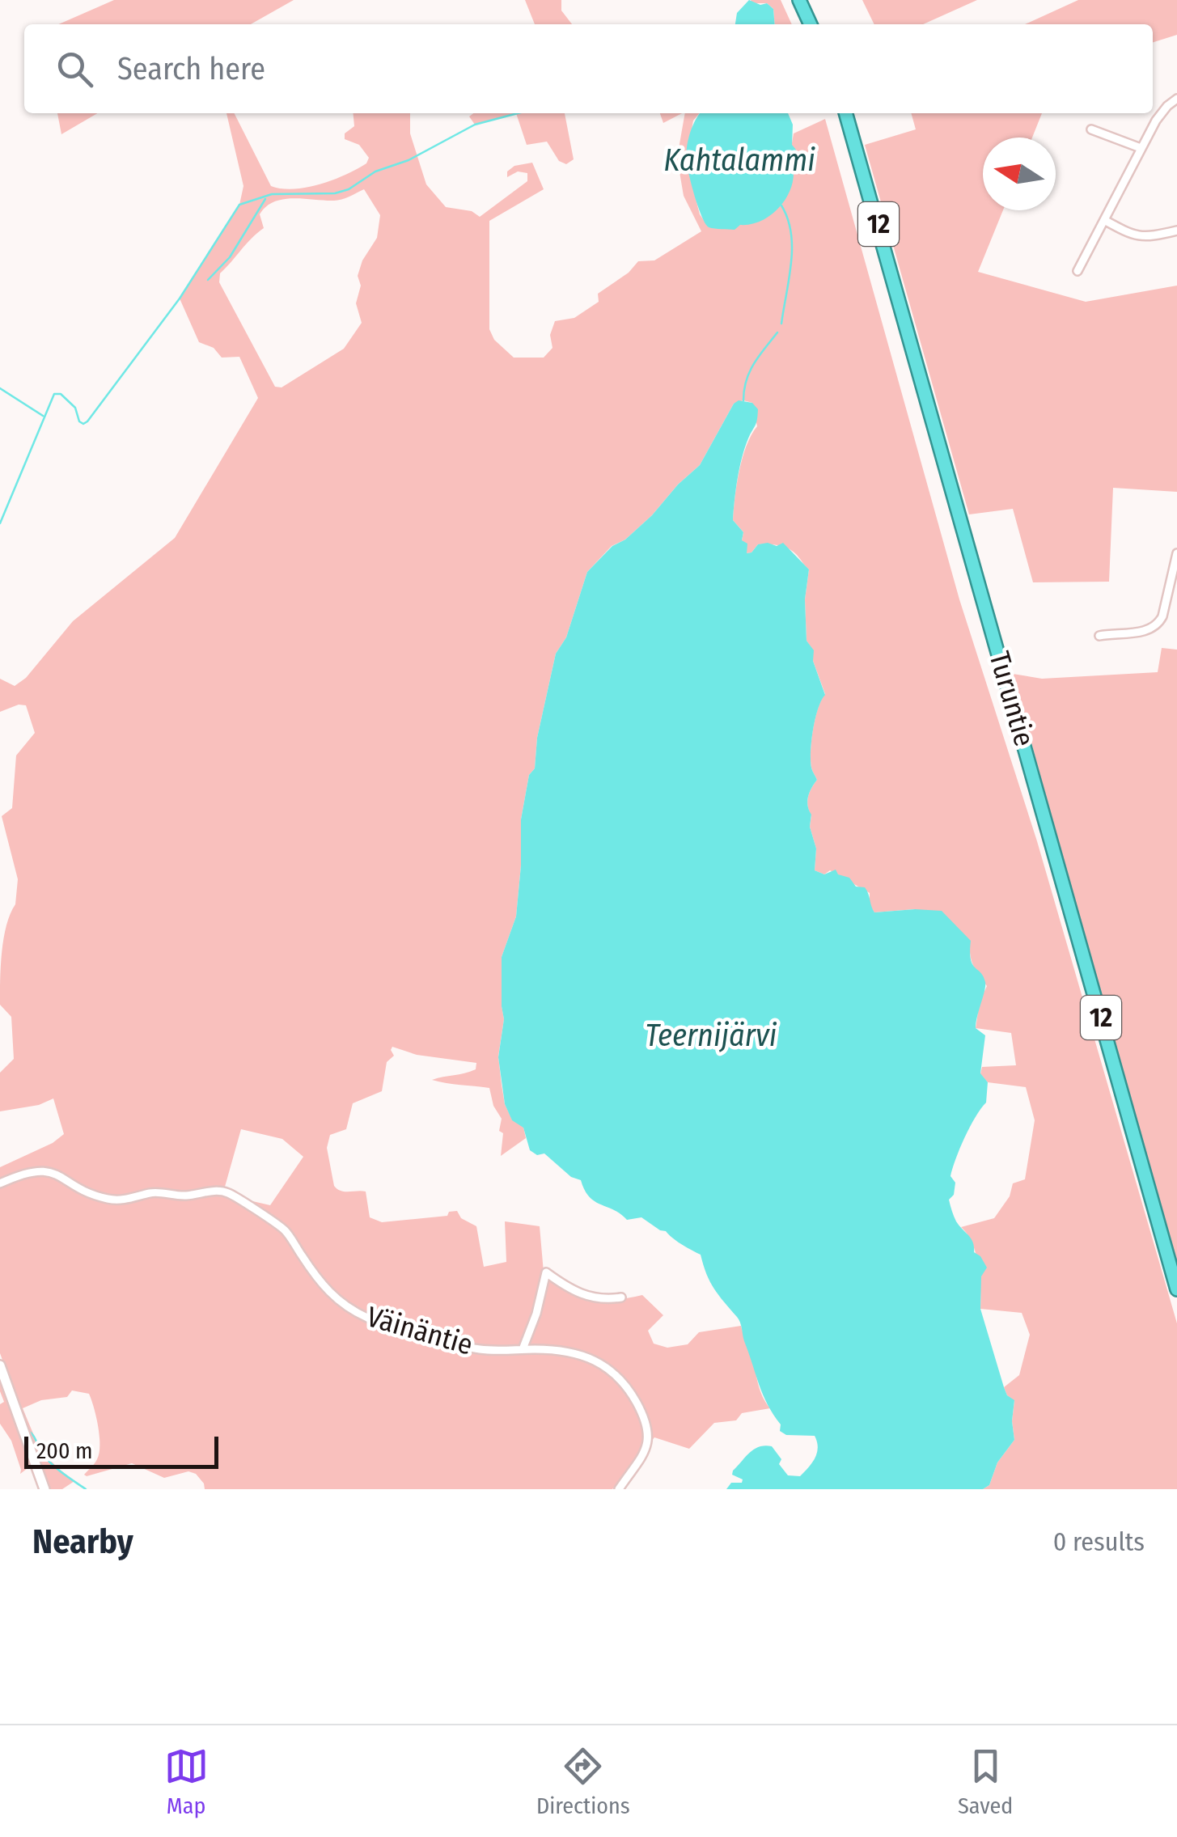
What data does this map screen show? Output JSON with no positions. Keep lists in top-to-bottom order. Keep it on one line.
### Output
{"streets":{"highway":["12","Turuntie"],"street":["Väinäntie"]},"water":["Kahtalammi","Teernijärvi"],"scale_bar":"200 m","north":"left","page":{"search":"Search here","scale":"200 m","heading":["Nearby","0 results"],"nav":["Map","Directions","Saved"]}}
